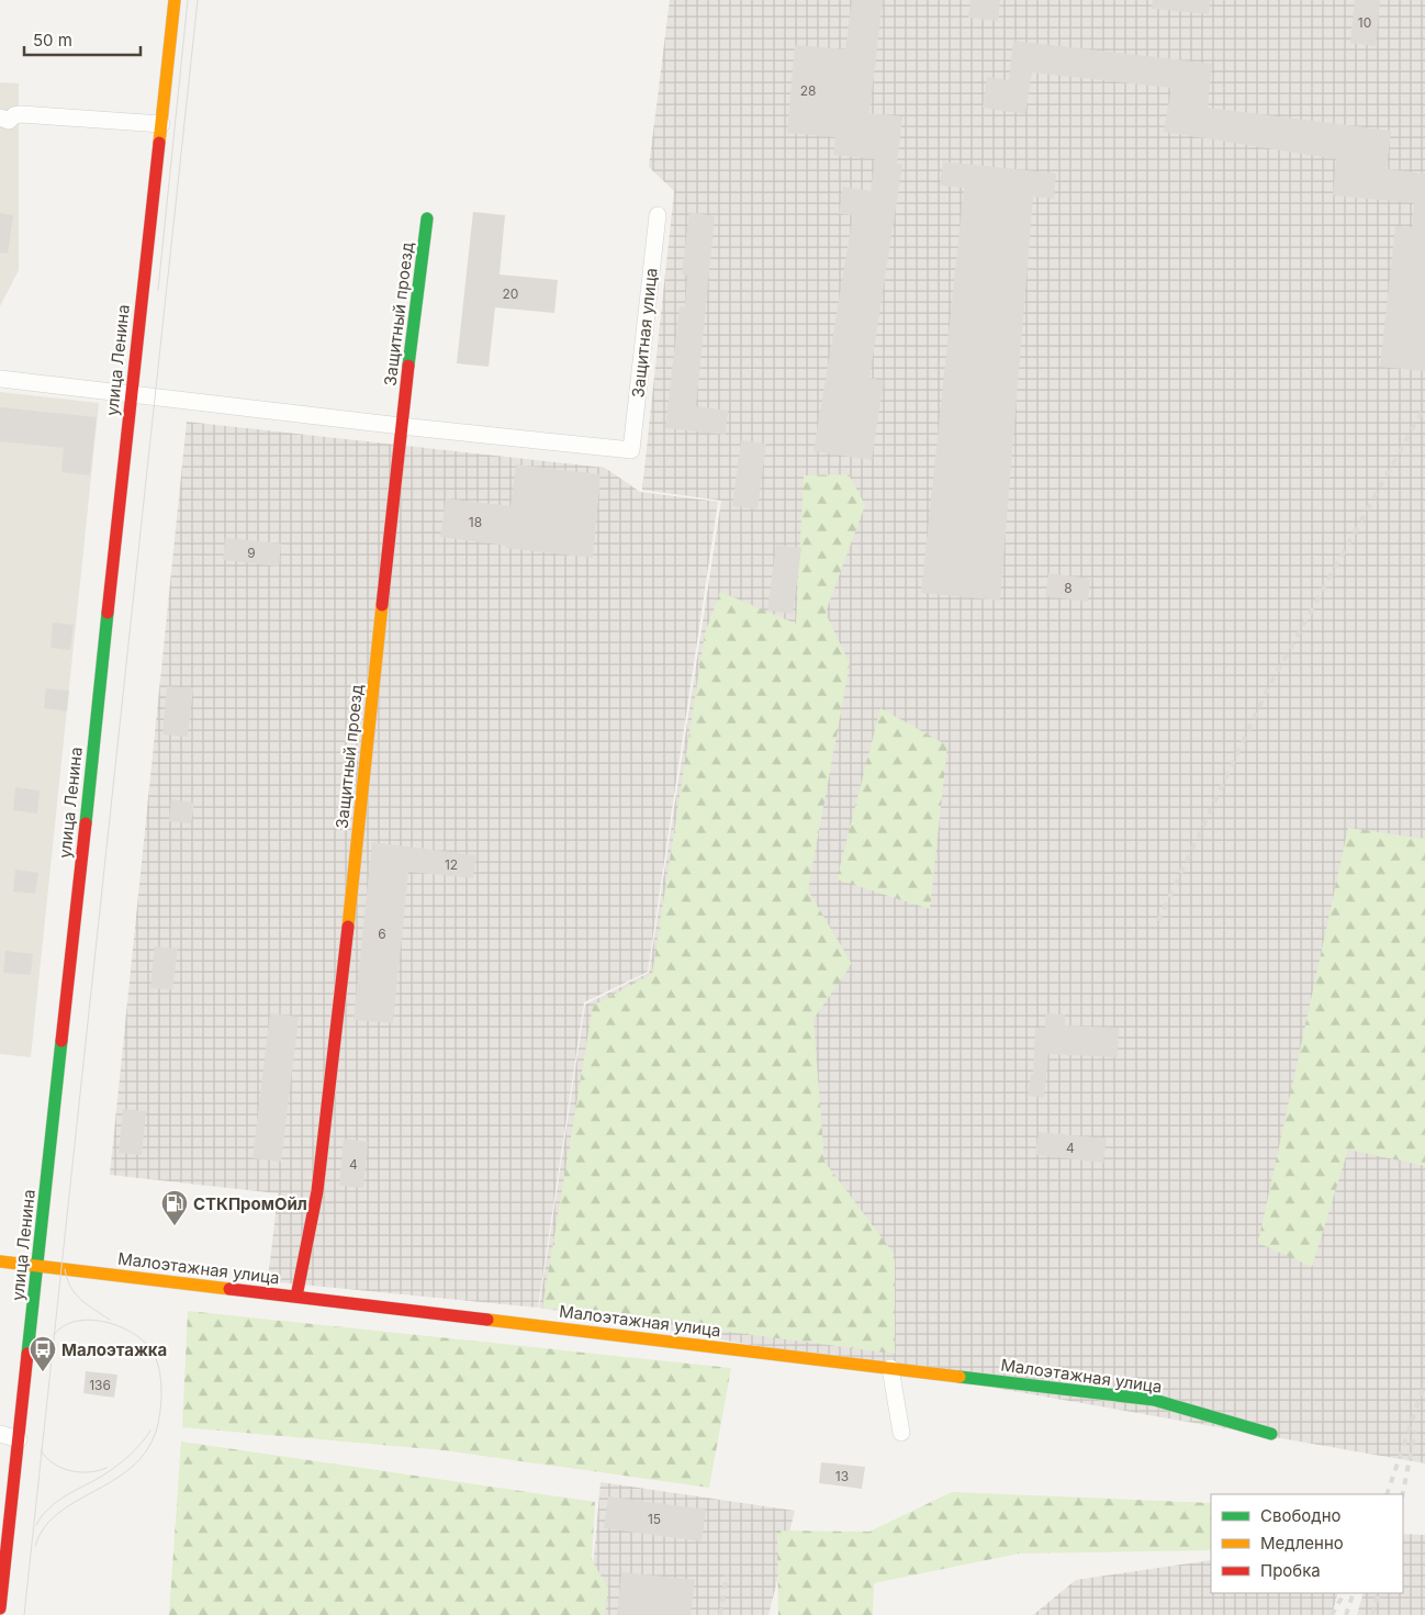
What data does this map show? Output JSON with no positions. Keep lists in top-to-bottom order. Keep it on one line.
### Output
{"streets":{"street":["Защитный проезд","Защитная улица","улица Ленина","Малоэтажная улица"]},"crossings":[["Защитный проезд","Защитная улица"],["Защитный проезд","Малоэтажная улица"],["улица Ленина","Малоэтажная улица"]],"places":{"fuel station":["СТКПромОйл"],"bus stop":["Малоэтажка"]},"house_numbers":["10","28","20","18","9","8","12","6","4","4","136","13","15"],"legend":["Свободно","Медленно","Пробка"],"scale_bar":"50 m"}
